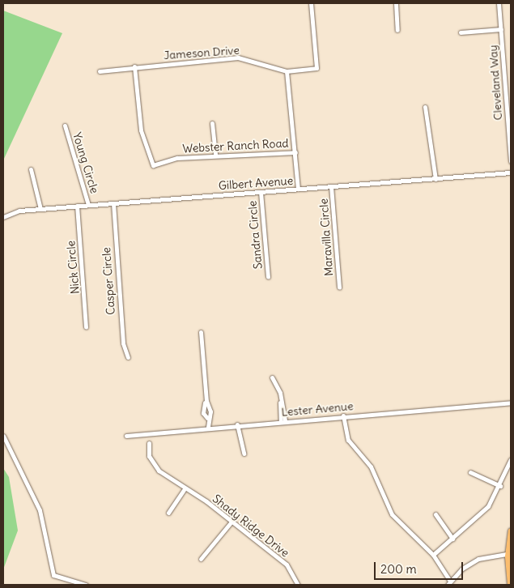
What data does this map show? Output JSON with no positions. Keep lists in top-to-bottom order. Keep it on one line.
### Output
{"streets":{"street":["Jameson Drive","Cleveland Way","Webster Ranch Road","Young Circle","Gilbert Avenue","Sandra Circle","Maravilla Circle","Nick Circle","Casper Circle","Lester Avenue","Shady Ridge Drive"]},"crossings":[["Jameson Drive","Webster Ranch Road"],["Young Circle","Gilbert Avenue"],["Gilbert Avenue","Sandra Circle"],["Gilbert Avenue","Maravilla Circle"],["Gilbert Avenue","Nick Circle"],["Gilbert Avenue","Casper Circle"]],"scale_bar":"200 m"}
